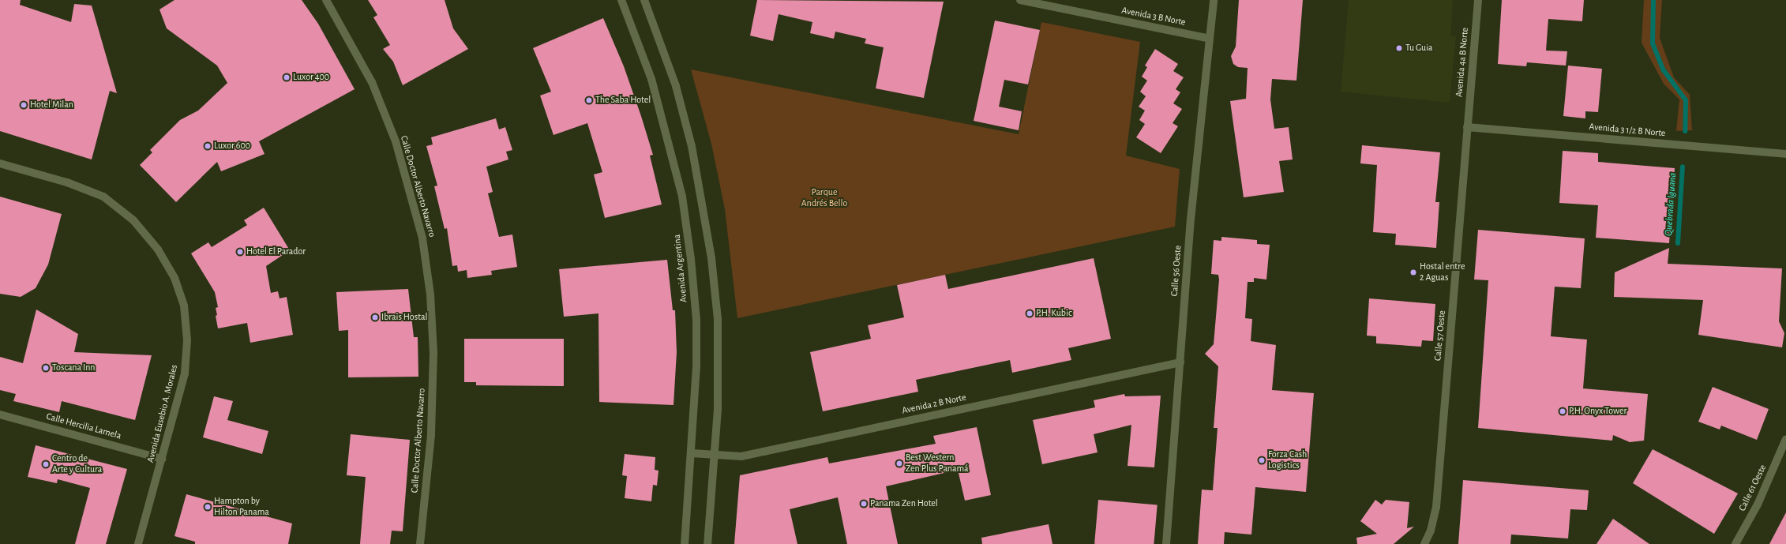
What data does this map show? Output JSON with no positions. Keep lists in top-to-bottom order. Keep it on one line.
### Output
{"streets":{"street":["Avenida 3 B Norte","Avenida 4a B Norte","Avenida 3 1/2 B Norte","Calle Doctor Alberto Navarro","Avenida Argentina","Calle 56 Oeste","Calle 57 Oeste","Avenida 2 B Norte","Avenida Eusebio A. Morales","Calle Hercilia Lamela","Calle 61 Oeste"]},"crossings":[["Avenida 3 B Norte","Calle 56 Oeste"],["Avenida 4a B Norte","Avenida 3 1/2 B Norte"],["Avenida 4a B Norte","Calle 57 Oeste"],["Avenida 3 1/2 B Norte","Calle 57 Oeste"],["Avenida Argentina","Avenida 2 B Norte"],["Calle 56 Oeste","Avenida 2 B Norte"],["Avenida Eusebio A. Morales","Calle Hercilia Lamela"]],"water":["Quebrada Iguana"],"parks":["Parque Andrés Bello"],"places":["Tu Guia","Luxor 400","The Saba Hotel","Hotel Milan","Luxor 600","Hotel El Parador","Hostal entre 2 Aguas","P.H. Kubic","Ibrais Hostal","Toscana Inn","P.H. Onyx Tower","Forza Cash Logistics","Best Western Zen Plus Panamá","Centro de Arte y Cultura","Panama Zen Hotel","Hampton by Hilton Panama"]}
